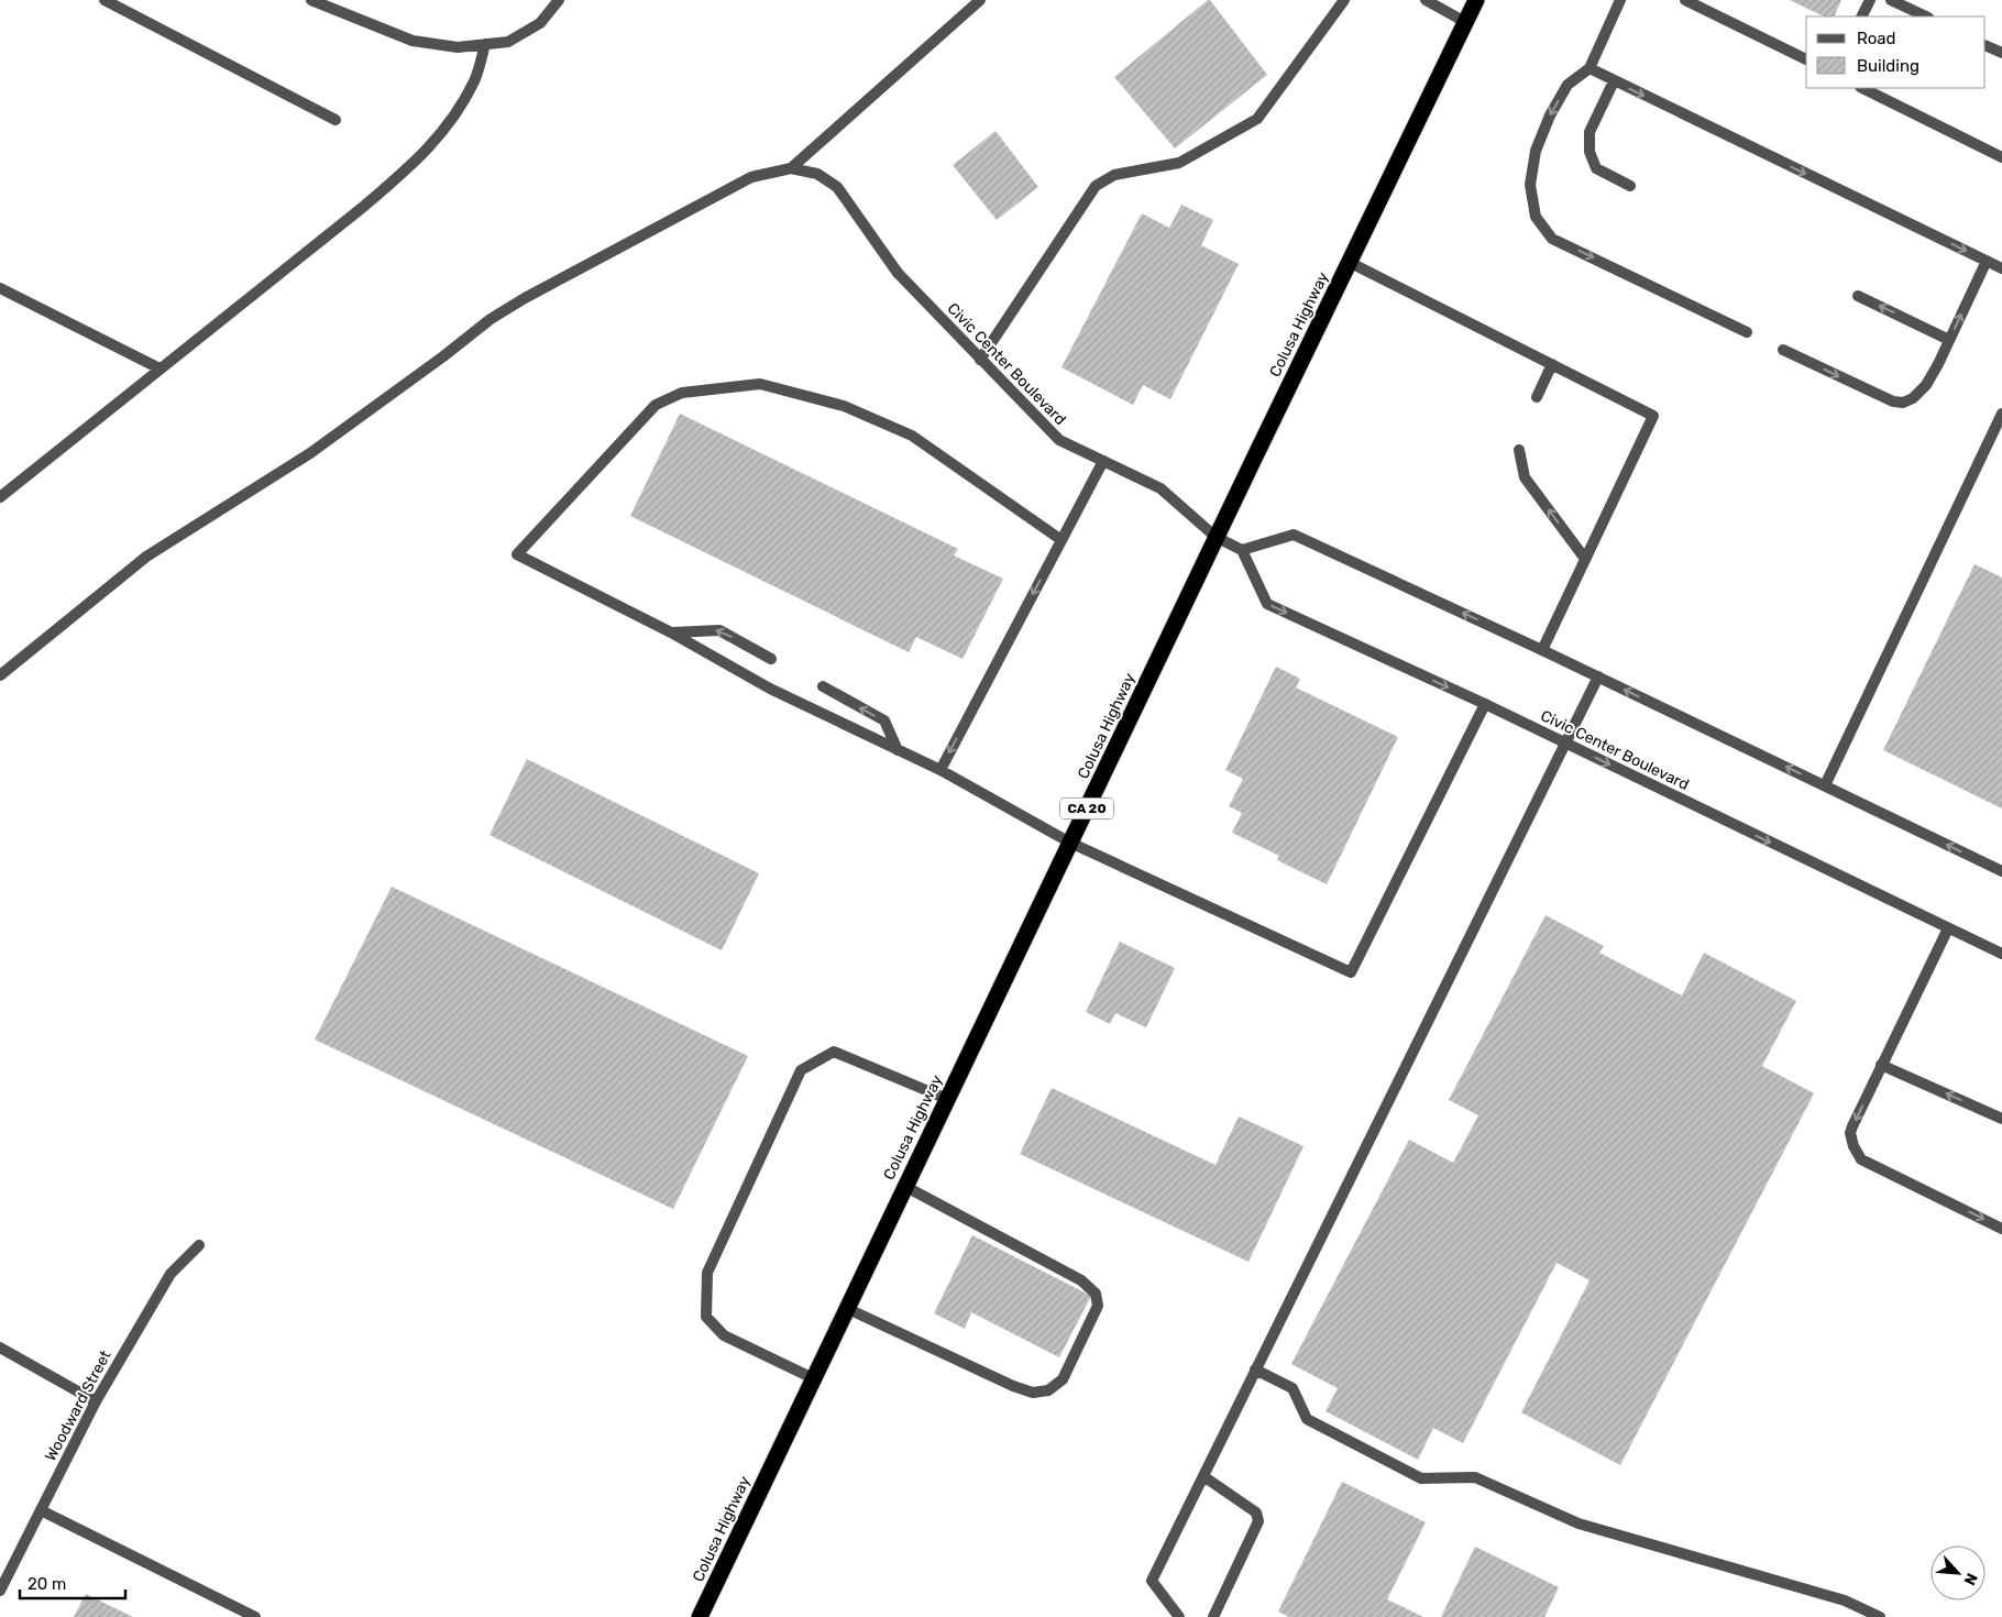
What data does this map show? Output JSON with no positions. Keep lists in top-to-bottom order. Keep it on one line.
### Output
{"streets":{"highway":["Colusa Highway","CA 20"],"street":["Civic Center Boulevard","Woodward Street"]},"crossings":[["Colusa Highway","Civic Center Boulevard"]],"legend":["Road","Building"],"scale_bar":"20 m","north":"bottom right"}
